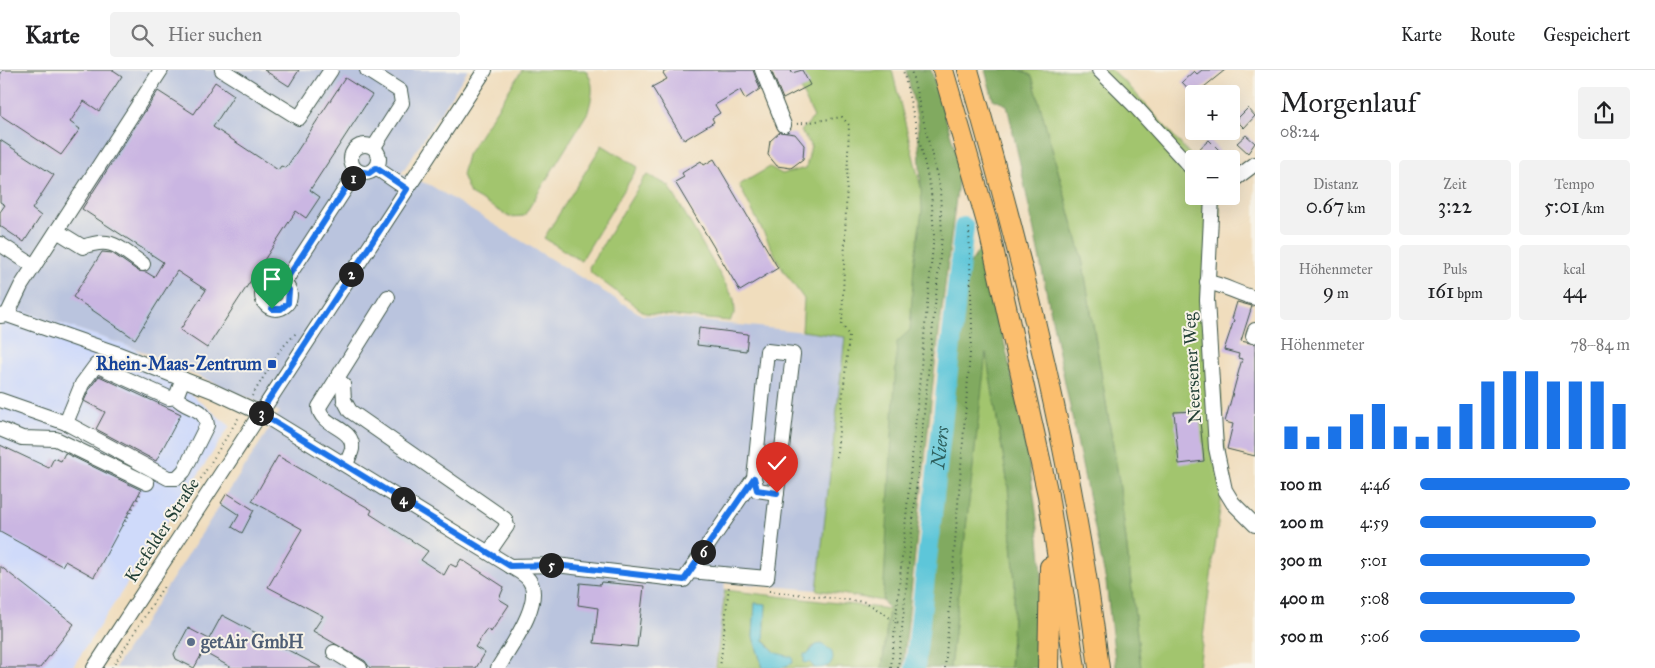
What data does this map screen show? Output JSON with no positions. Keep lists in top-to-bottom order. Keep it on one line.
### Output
{"streets":{"street":["Neersener Weg","Krefelder Straße"]},"water":["Niers"],"places":{"transit":["Rhein-Maas-Zentrum"],"other":["getAir GmbH"]},"page":{"header":"Karte","search":"Hier suchen","nav":["Karte","Route","Gespeichert"],"heading":["Morgenlauf","08:24"],"map_buttons":["+","−"],"stats":[["Distanz","0.67 km"],["Zeit","3:22"],["Tempo","5:01 /km"],["Höhenmeter","9 m"],["Puls","161 bpm"],["kcal","44"]],"pins":["1","2","3","4","6","5"],"chart":["Höhenmeter","78–84 m"],"list":[{"name":"100 m","note":"4:46"},{"name":"200 m","note":"4:59"},{"name":"300 m","note":"5:01"},{"name":"400 m","note":"5:08"},{"name":"500 m","note":"5:06"}]}}
